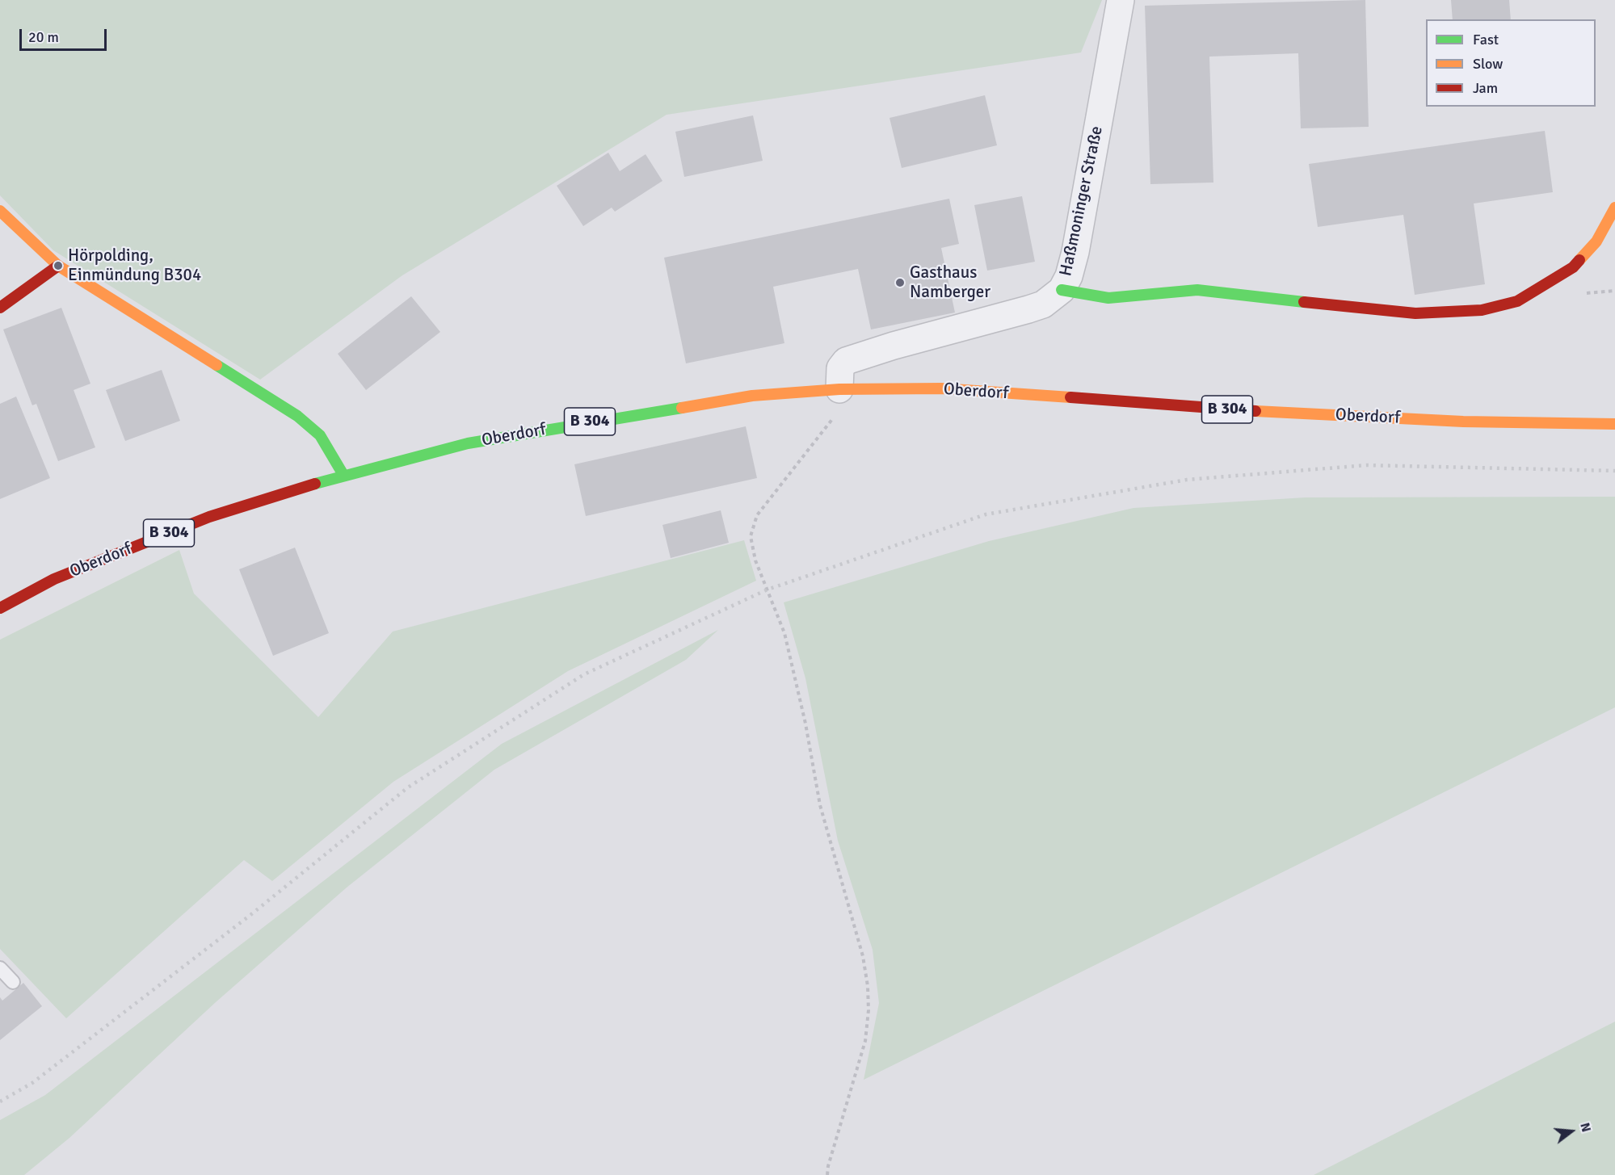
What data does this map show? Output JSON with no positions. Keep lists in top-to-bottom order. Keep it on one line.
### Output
{"streets":{"main road":["Oberdorf","B 304"],"street":["Haßmoninger Straße"]},"crossings":[["Haßmoninger Straße","Oberdorf"]],"places":["Hörpolding, Einmündung B304","Gasthaus Namberger"],"legend":["Fast","Slow","Jam"],"scale_bar":"20 m","north":"right"}
